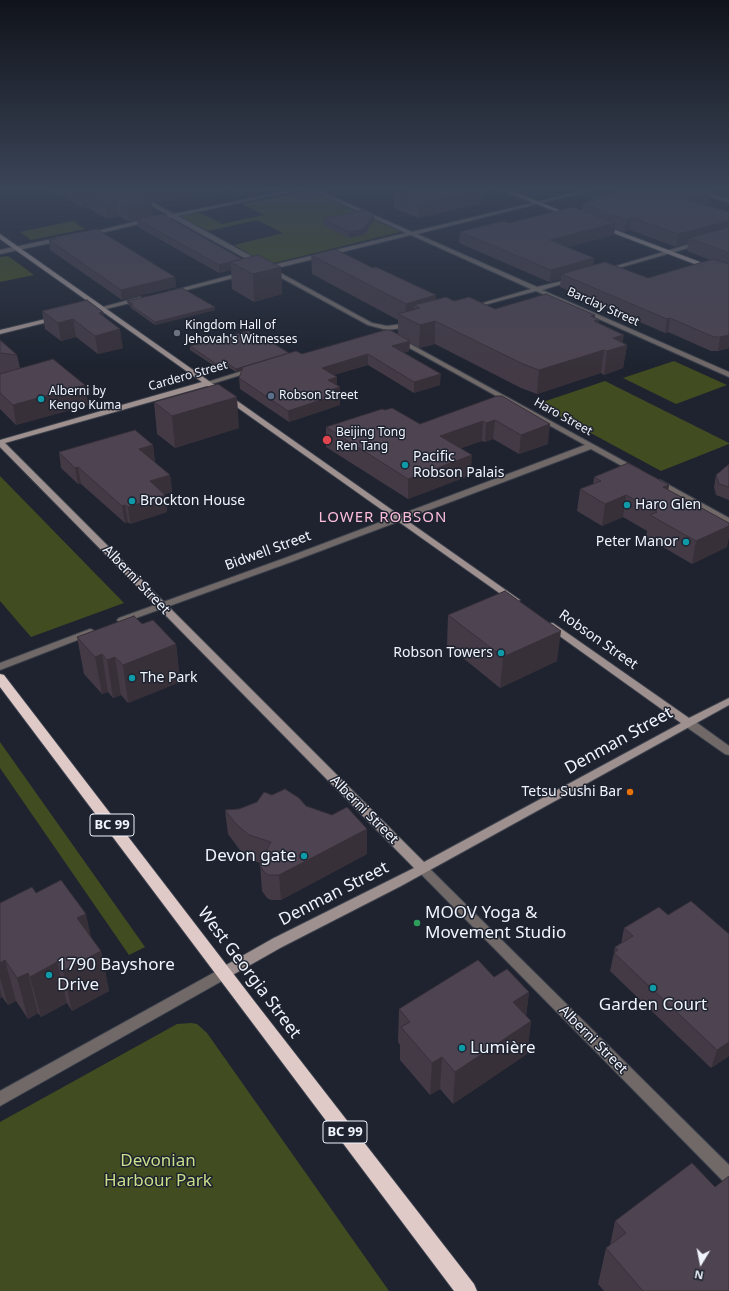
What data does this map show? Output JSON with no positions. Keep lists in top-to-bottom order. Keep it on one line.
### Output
{"streets":{"highway":["BC 99","West Georgia Street"],"main road":["Cardero Street","Alberni Street","Robson Street","Denman Street"],"street":["Barclay Street","Haro Street","Bidwell Street"]},"crossings":[["Cardero Street","Alberni Street"],["Haro Street","Bidwell Street"],["Bidwell Street","Alberni Street"],["Alberni Street","Denman Street"],["Robson Street","Denman Street"],["Denman Street","West Georgia Street"]],"districts":["LOWER ROBSON"],"parks":["Devonian Harbour Park"],"places":["Kingdom Hall of Jehovah's Witnesses","Robson Street","Alberni by Kengo Kuma","Beijing Tong Ren Tang","Pacific Robson Palais","Brockton House","Haro Glen","Peter Manor","Robson Towers","The Park","Tetsu Sushi Bar","Devon gate","MOOV Yoga & Movement Studio","1790 Bayshore Drive","Garden Court","Lumière"],"north":"bottom"}
